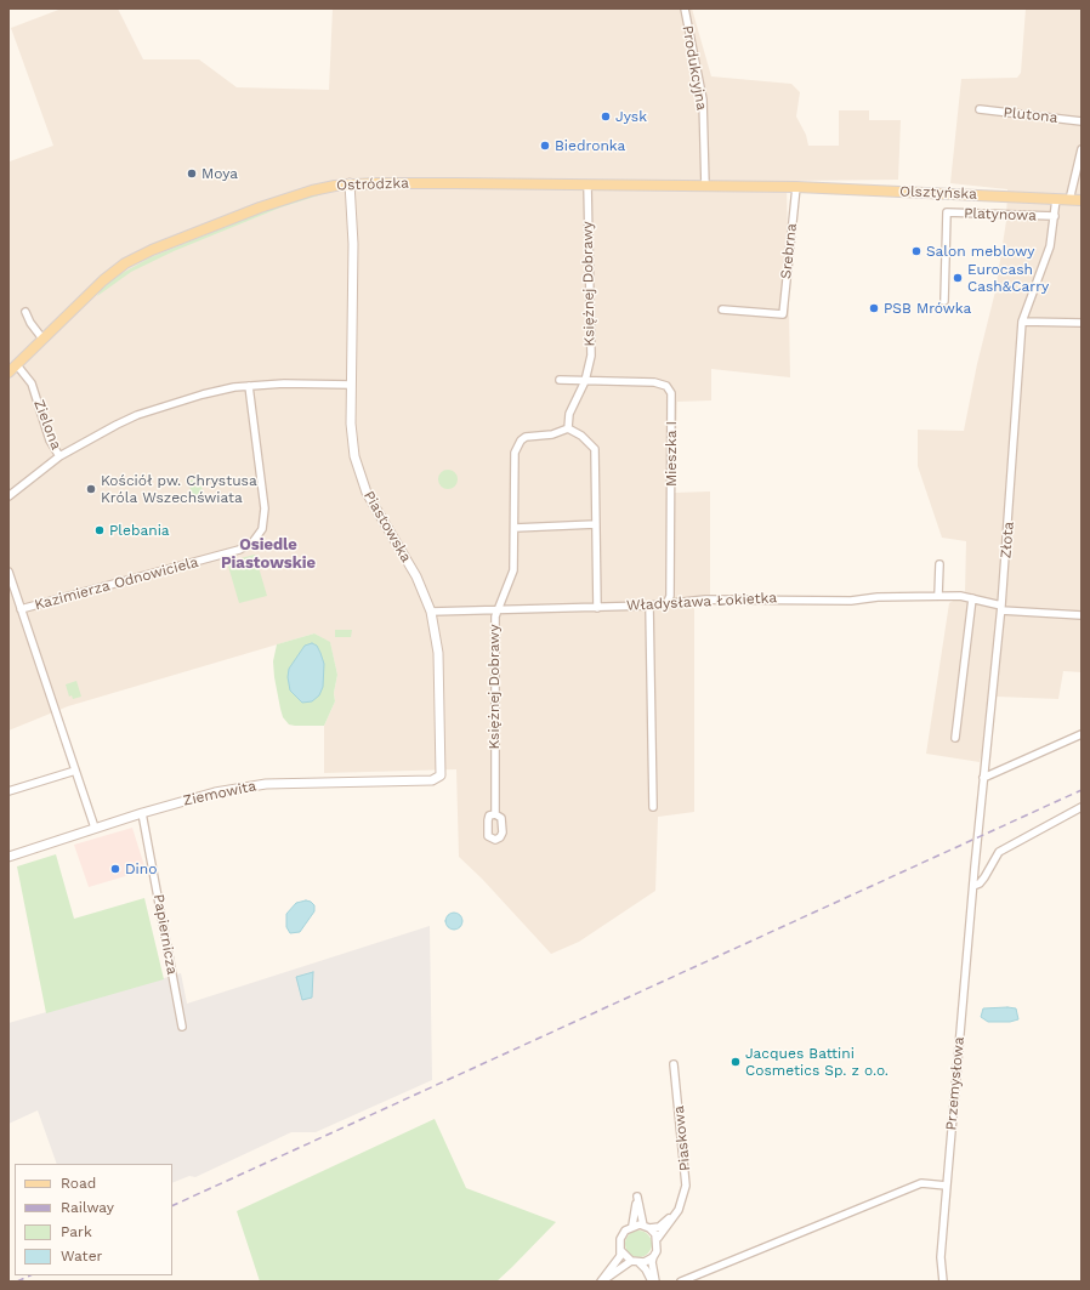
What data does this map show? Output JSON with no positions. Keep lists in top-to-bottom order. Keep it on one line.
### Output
{"streets":{"main road":["Ostródzka","Olsztyńska"],"street":["Produkcyjna","Plutona","Platynowa","Srebrna","Księżnej Dobrawy","Zielona","Mieszka I","Piastowska","Złota","Kazimierza Odnowiciela","Władysława Łokietka","Ziemowita","Papiernicza","Przemysłowa","Piaskowa"]},"crossings":[["Produkcyjna","Ostródzka"],["Ostródzka","Olsztyńska"],["Ostródzka","Srebrna"],["Ostródzka","Księżnej Dobrawy"],["Ostródzka","Zielona"],["Ostródzka","Piastowska"],["Olsztyńska","Srebrna"],["Olsztyńska","Złota"],["Platynowa","Złota"],["Księżnej Dobrawy","Mieszka I"],["Księżnej Dobrawy","Władysława Łokietka"],["Mieszka I","Władysława Łokietka"],["Piastowska","Władysława Łokietka"],["Piastowska","Ziemowita"],["Złota","Władysława Łokietka"],["Złota","Przemysłowa"],["Ziemowita","Papiernicza"]],"districts":["Osiedle Piastowskie"],"places":["Jysk","Biedronka","Moya","Salon meblowy","Eurocash Cash&Carry","PSB Mrówka","Kościół pw. Chrystusa Króla Wszechświata","Plebania","Dino","Jacques Battini Cosmetics Sp. z o.o."],"legend":["Road","Railway","Park","Water"]}
